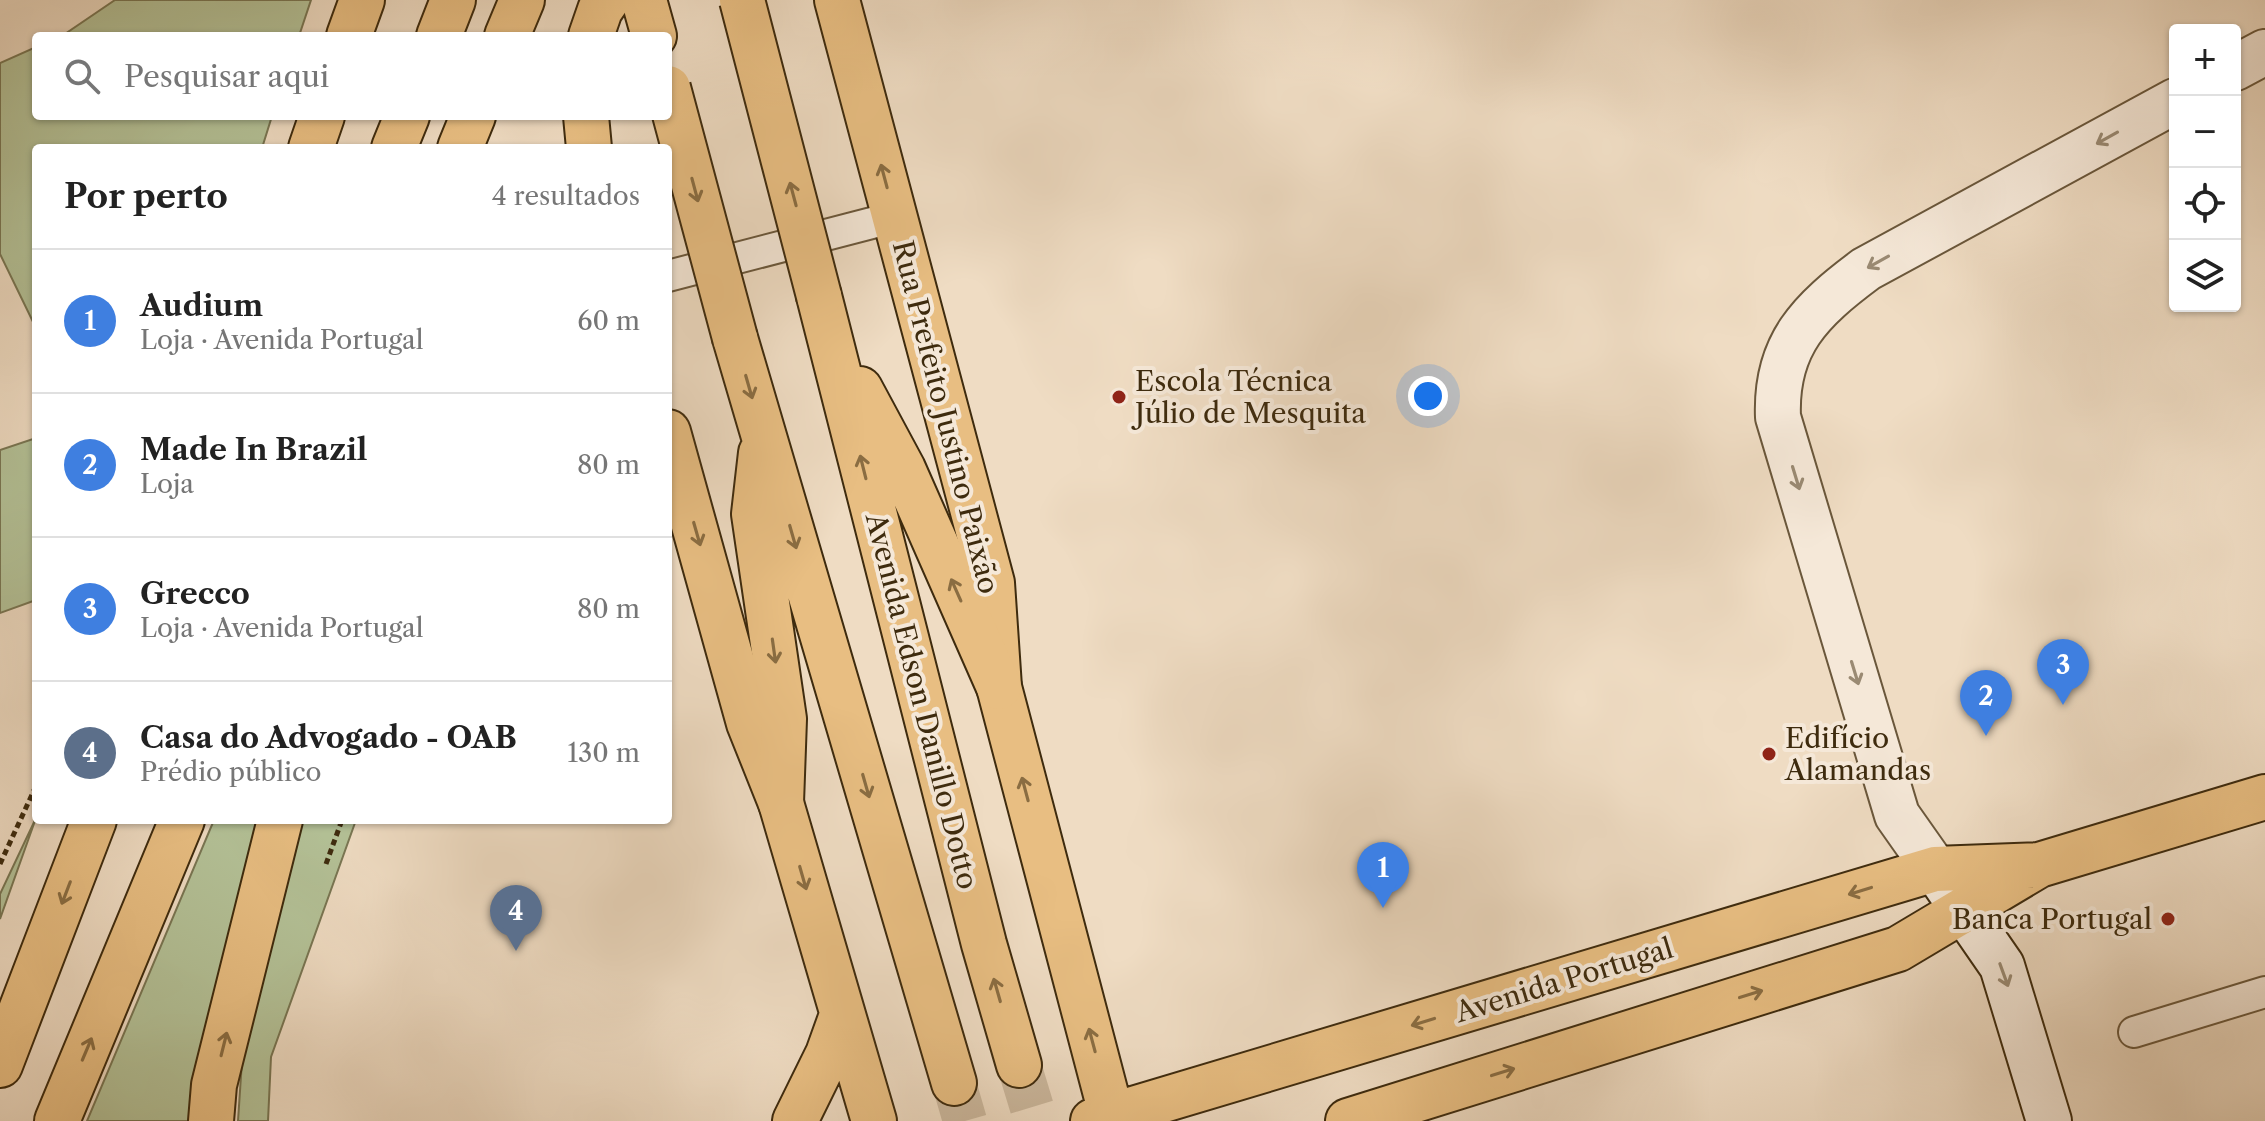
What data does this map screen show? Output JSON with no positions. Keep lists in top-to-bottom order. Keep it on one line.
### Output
{"streets":{"main road":["Rua Prefeito Justino Paixão","Avenida Edson Danillo Dotto","Avenida Portugal"]},"crossings":[["Rua Prefeito Justino Paixão","Avenida Portugal"]],"places":["Escola Técnica Júlio de Mesquita","Edifício Alamandas","Banca Portugal"],"page":{"map_buttons":["+","−"],"search":"Pesquisar aqui","heading":["Por perto","4 resultados"],"list":[{"mark":"1","name":"Audium","note":"Loja · Avenida Portugal","value":"60 m"},{"mark":"2","name":"Made In Brazil","note":"Loja","value":"80 m"},{"mark":"3","name":"Grecco","note":"Loja · Avenida Portugal","value":"80 m"},{"mark":"4","name":"Casa do Advogado - OAB","note":"Prédio público","value":"130 m"}],"pins":["3","2","1","4"]}}
